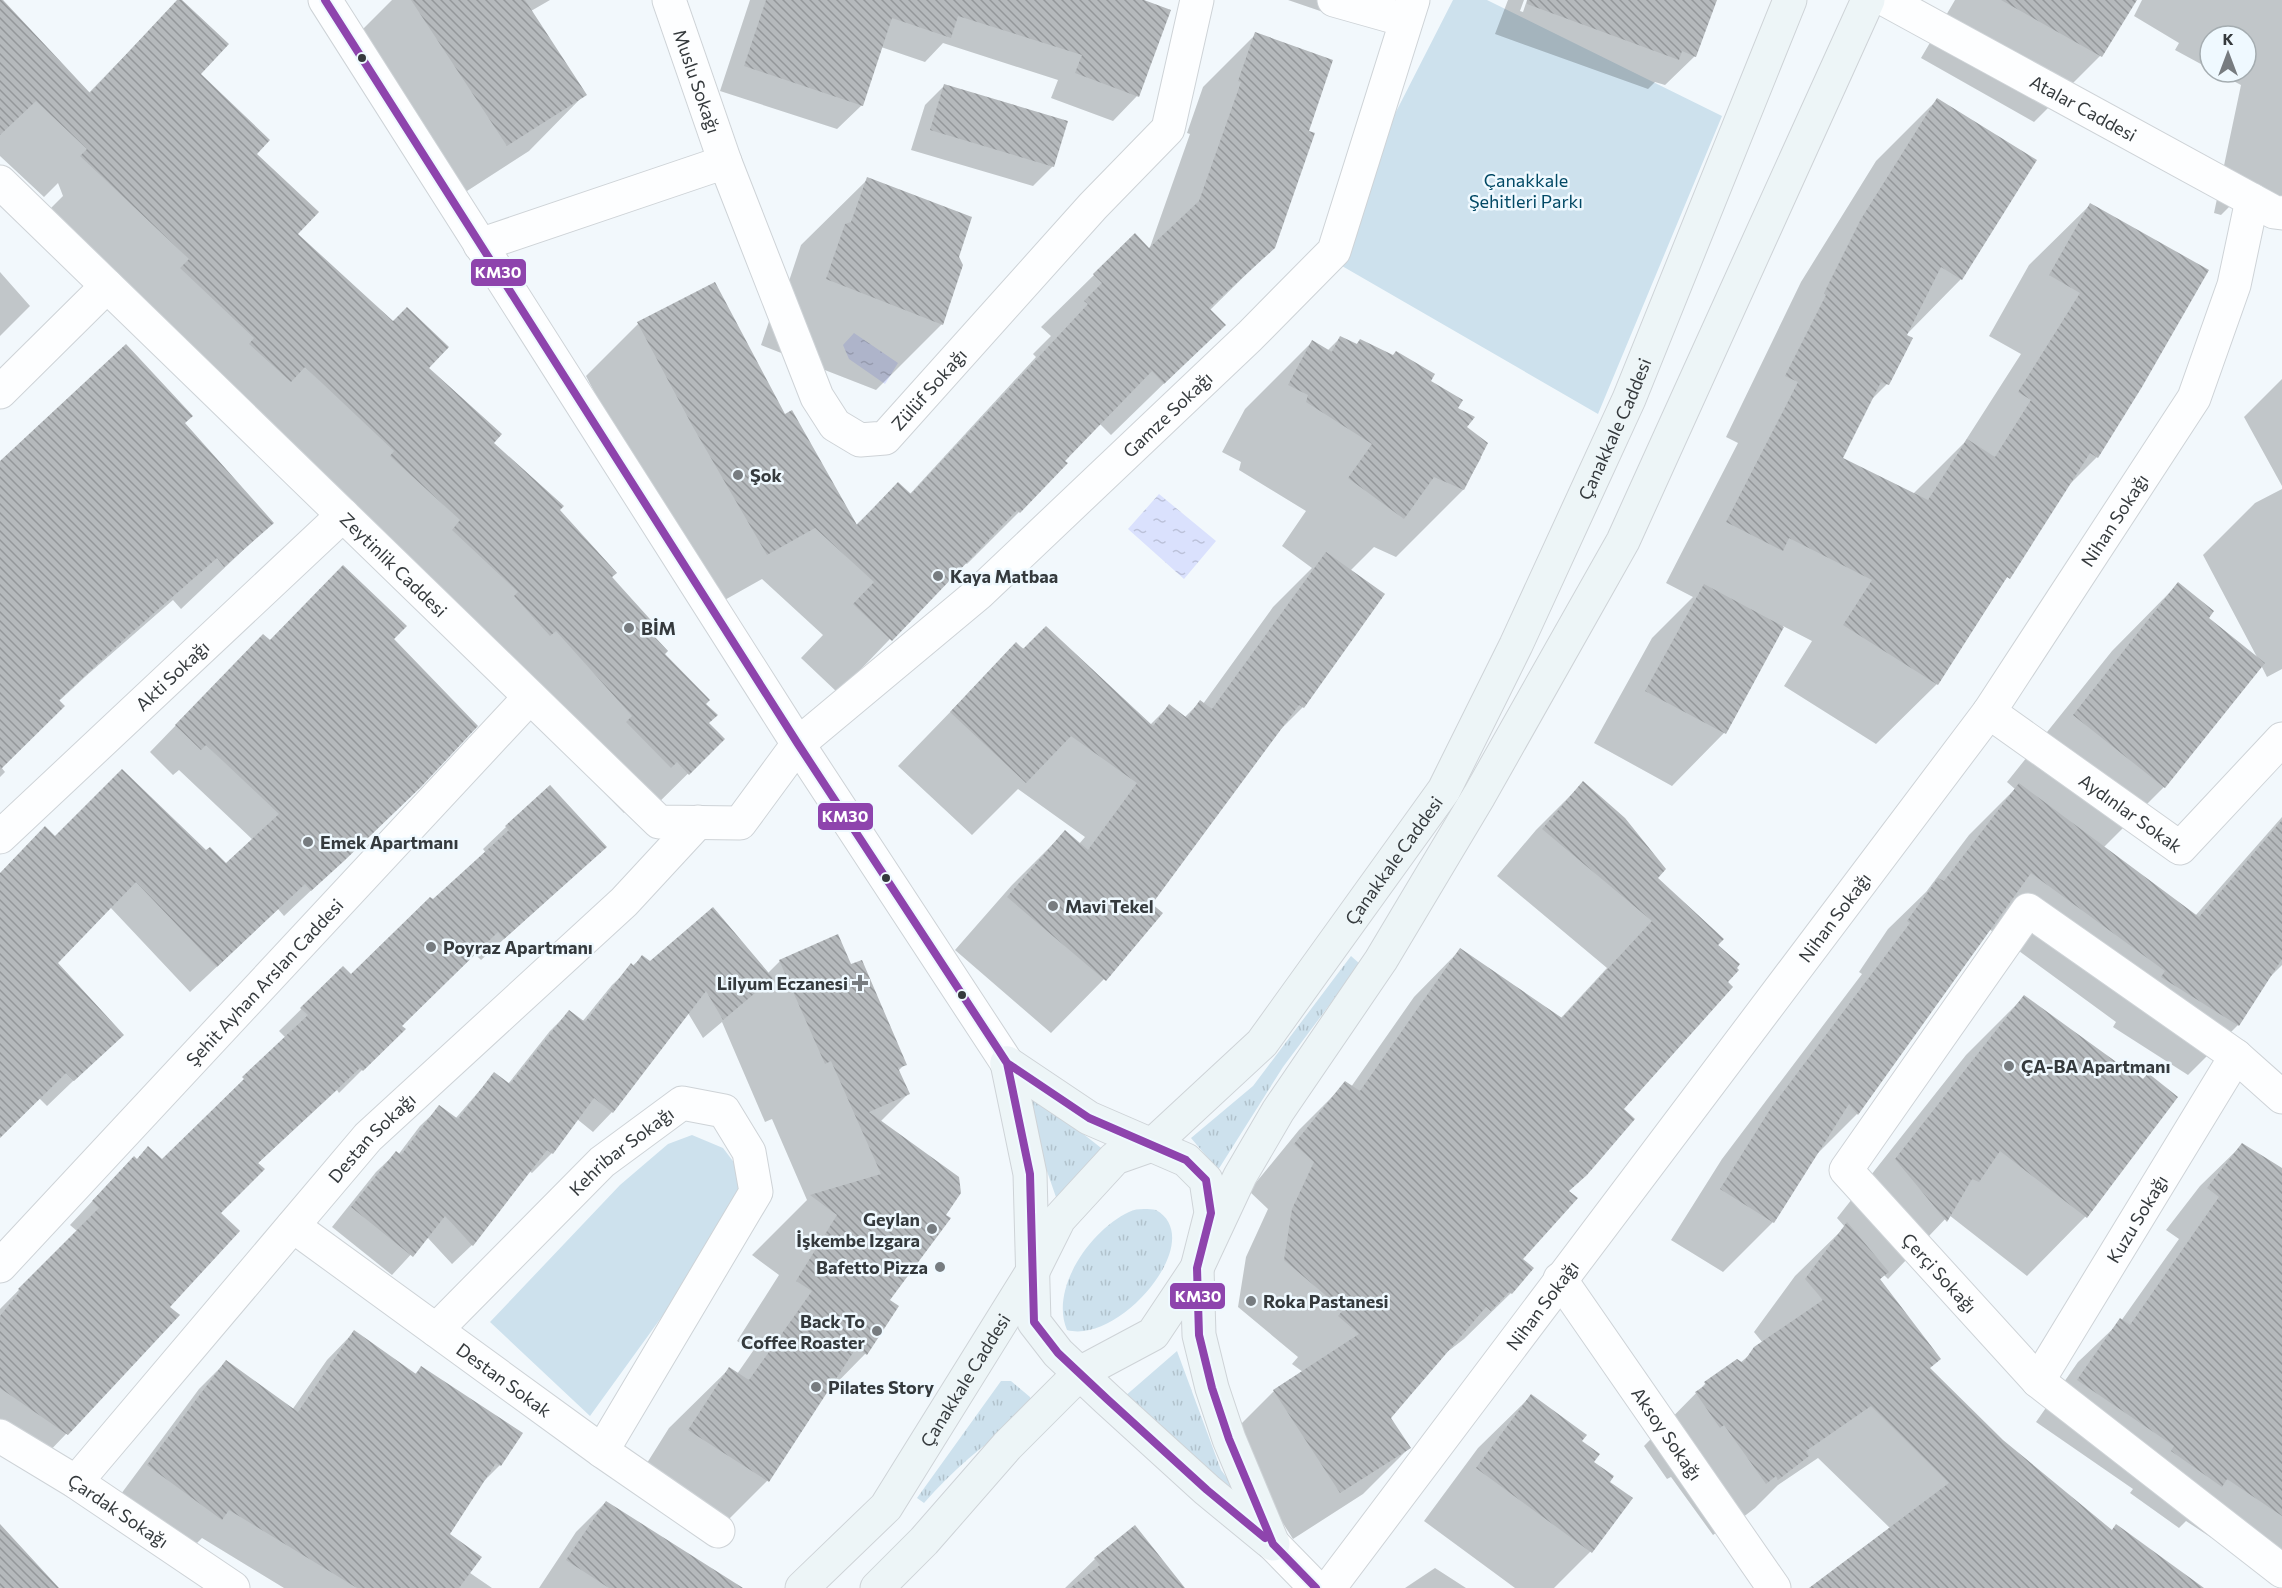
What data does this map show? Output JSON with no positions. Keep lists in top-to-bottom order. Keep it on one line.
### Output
{"streets":{"main road":["Çanakkale Caddesi"],"street":["Muslu Sokağı","Atalar Caddesi","Zülüf Sokağı","Gamze Sokağı","Nihan Sokağı","Zeytinlik Caddesi","Akti Sokağı","Aydınlar Sokak","Şehit Ayhan Arslan Caddesi","Destan Sokağı","Kehribar Sokağı","Kuzu Sokağı","Çerçi Sokağı","Destan Sokak","Aksoy Sokağı","Çardak Sokağı"]},"crossings":[["Muslu Sokağı","Zülüf Sokağı"],["Atalar Caddesi","Nihan Sokağı"],["Gamze Sokağı","Zeytinlik Caddesi"],["Nihan Sokağı","Aydınlar Sokak"],["Nihan Sokağı","Aksoy Sokağı"],["Zeytinlik Caddesi","Akti Sokağı"],["Zeytinlik Caddesi","Şehit Ayhan Arslan Caddesi"],["Zeytinlik Caddesi","Destan Sokağı"],["Destan Sokağı","Destan Sokak"],["Destan Sokağı","Çardak Sokağı"],["Kehribar Sokağı","Destan Sokak"],["Kuzu Sokağı","Çerçi Sokağı"]],"parks":["Çanakkale Şehitleri Parkı"],"places":{"other":["Şok","Kaya Matbaa","BİM","Emek Apartmanı","Mavi Tekel","Poyraz Apartmanı","ÇA-BA Apartmanı","Geylan İşkembe Izgara","Bafetto Pizza","Roka Pastanesi","Back To Coffee Roaster","Pilates Story"],"health":["Lilyum Eczanesi"]},"lines":["transit line KM30"],"north":"top"}
